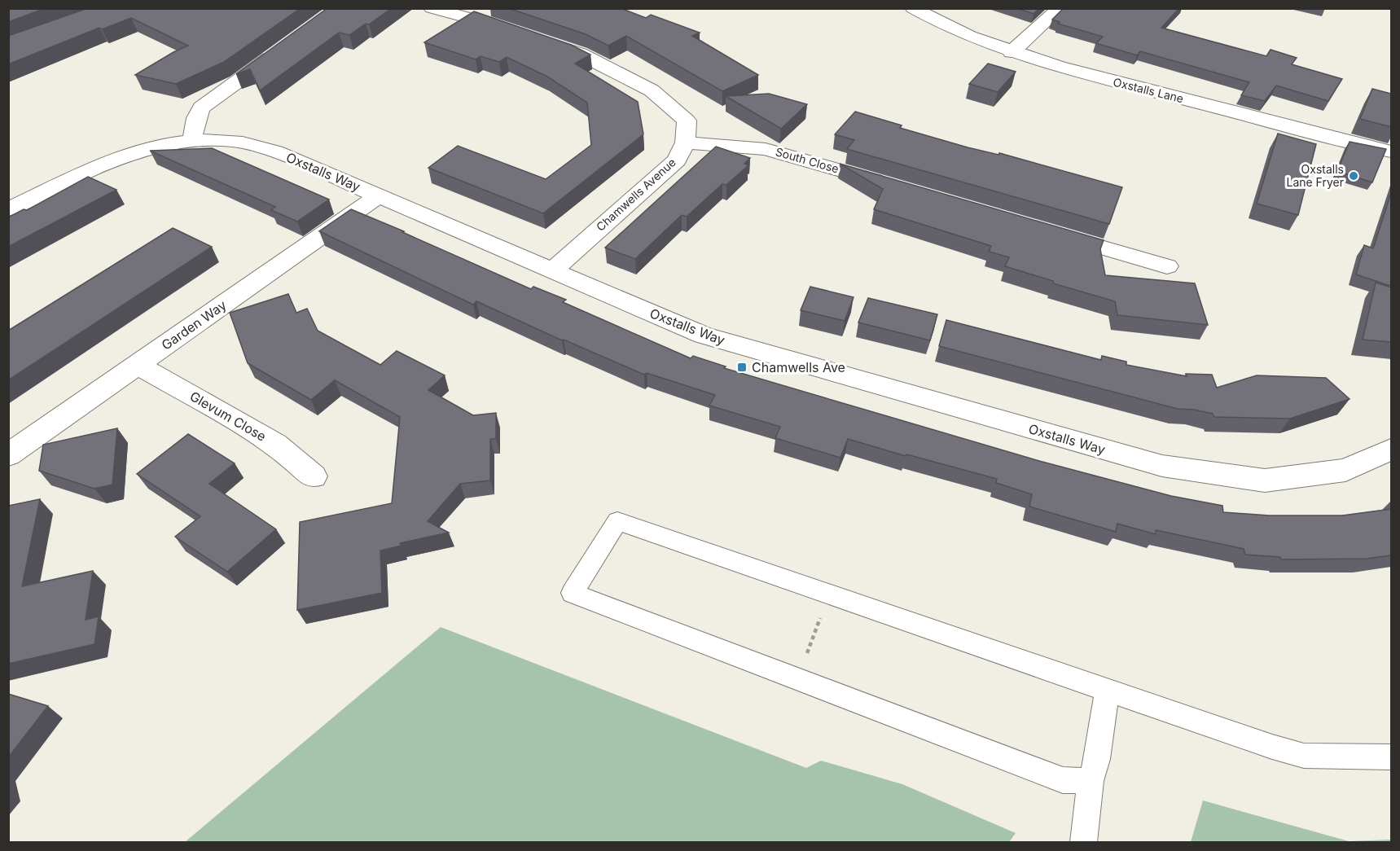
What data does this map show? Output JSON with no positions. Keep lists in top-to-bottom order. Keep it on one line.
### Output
{"streets":{"street":["Oxstalls Lane","South Close","Oxstalls Way","Chamwells Avenue","Garden Way","Glevum Close"]},"crossings":[["South Close","Chamwells Avenue"],["Oxstalls Way","Chamwells Avenue"],["Oxstalls Way","Garden Way"],["Garden Way","Glevum Close"]],"places":{"other":["Oxstalls Lane Fryer"],"transit":["Chamwells Ave"]}}
